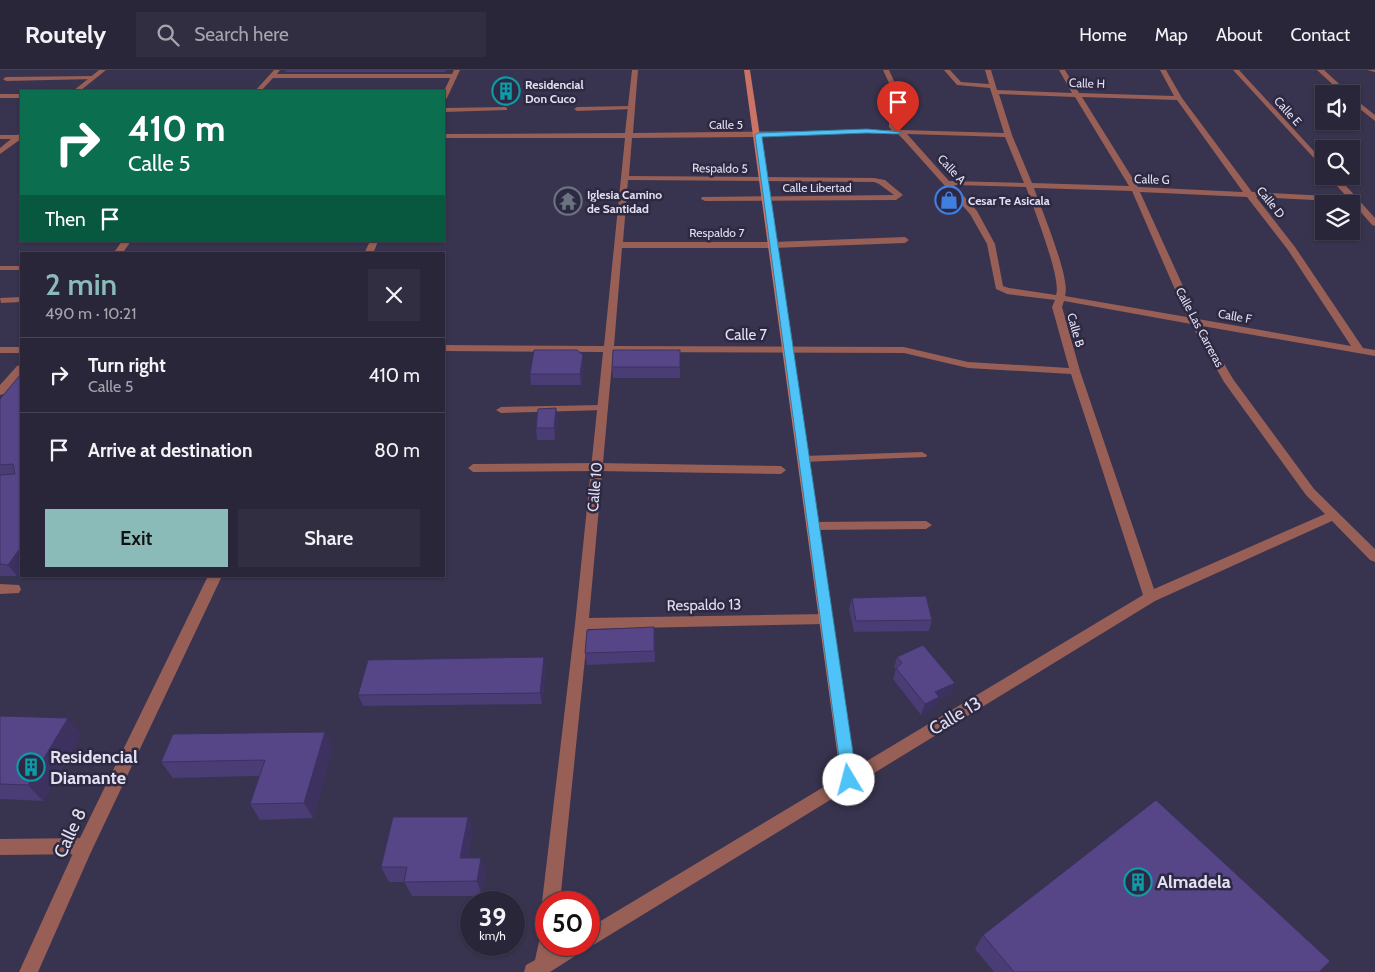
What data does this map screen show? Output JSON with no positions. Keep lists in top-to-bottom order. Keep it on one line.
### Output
{"streets":{"street":["Calle H","Calle E","Calle 5","Respaldo 5","Calle A","Calle G","Calle Libertad","Calle D","Respaldo 7","Calle F","Calle Las Carreras","Calle B","Calle 7","Calle 10","Respaldo 13","Calle 13","Calle 8"]},"crossings":[["Calle H","Calle D"],["Calle H","Calle Las Carreras"],["Calle H","Calle B"],["Calle 5","Calle A"],["Calle 5","Calle B"],["Calle 5","Calle 10"],["Respaldo 5","Calle Libertad"],["Respaldo 5","Calle 10"],["Calle A","Calle G"],["Calle A","Calle F"],["Calle A","Calle B"],["Calle G","Calle D"],["Calle G","Calle Las Carreras"],["Calle G","Calle B"],["Calle D","Calle F"],["Respaldo 7","Calle 10"],["Calle F","Calle Las Carreras"],["Calle F","Calle B"],["Calle Las Carreras","Calle 13"],["Calle B","Calle 7"],["Calle B","Calle 13"],["Calle 7","Calle 10"],["Calle 10","Respaldo 13"]],"places":{"building":["Residencial Don Cuco","Residencial Diamante","Almadela"],"shop":["Cesar Te Asicala"],"temple":["Iglesia Camino de Santidad"]},"page":{"header":"Routely","search":"Search here","nav":["Home","Map","About","Contact"],"turn":["410 m","Calle 5"],"then":"Then","heading":["2 min","490 m · 10:21"],"list":[{"name":"Turn right","note":"Calle 5","value":"410 m"},{"name":"Arrive at destination","value":"80 m"}],"buttons":["Exit","Share"],"speed":"39 km/h","limit":"50"}}
